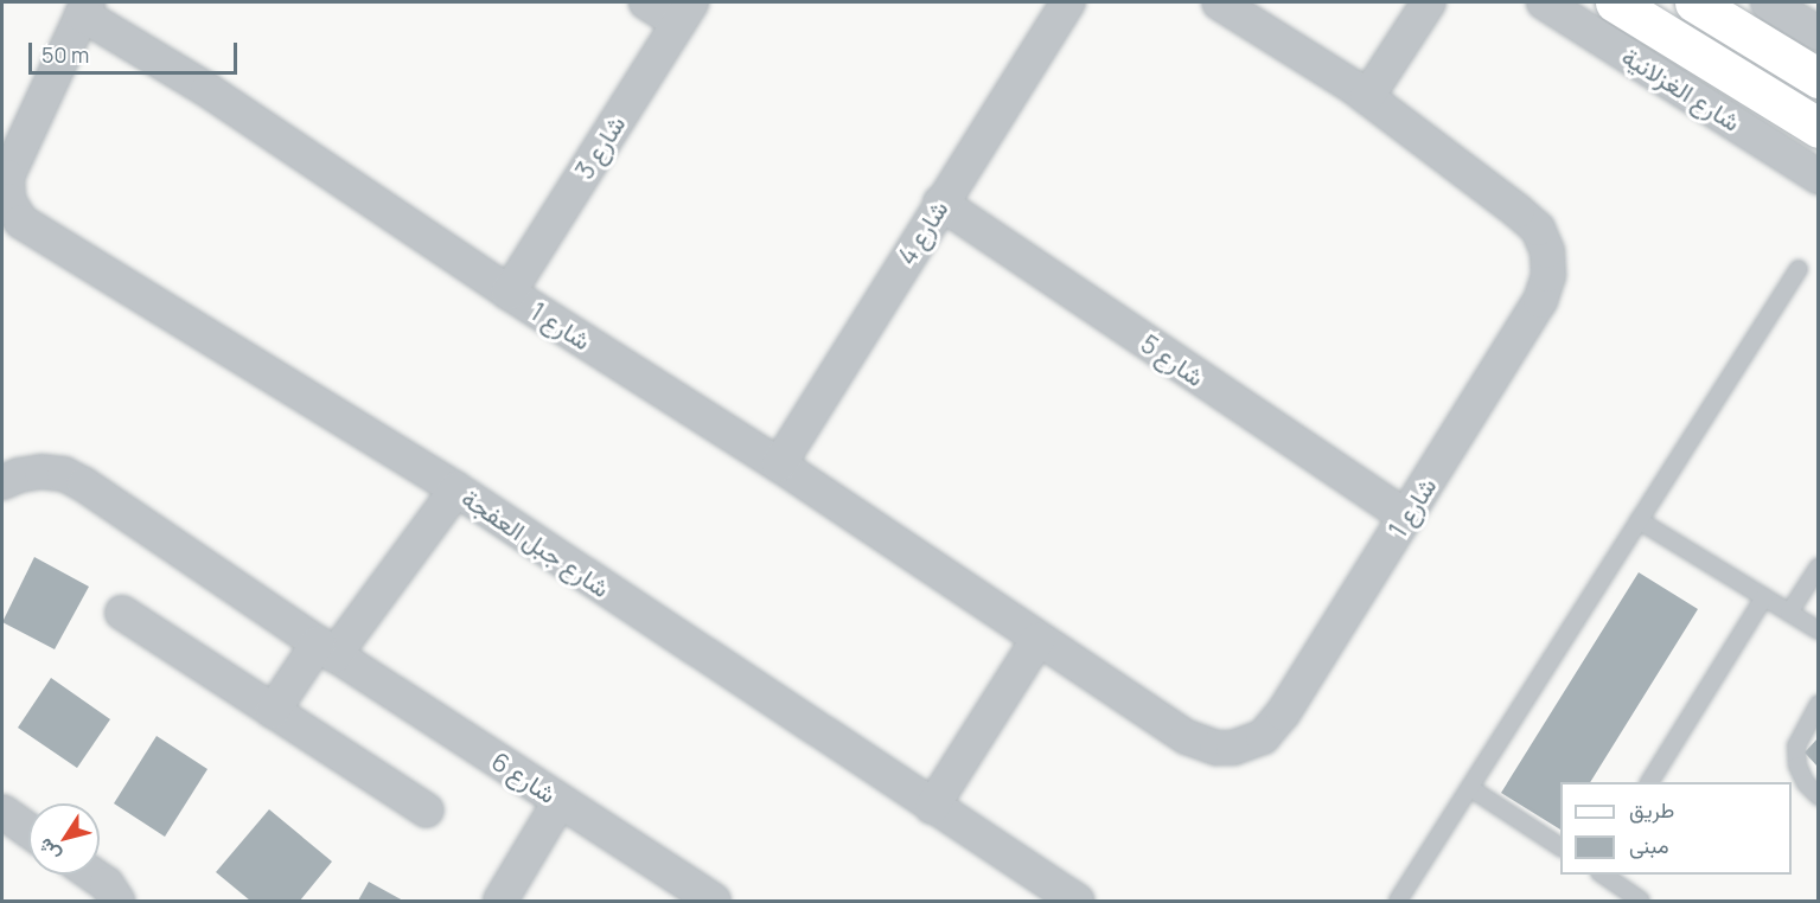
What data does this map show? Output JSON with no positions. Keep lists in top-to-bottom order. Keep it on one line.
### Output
{"streets":{"street":["شارع الغزلانية","شارع 3","شارع 4","شارع 1","شارع 5","شارع جبل العفجة","شارع 6"]},"crossings":[["شارع 3","شارع 1"],["شارع 4","شارع 1"],["شارع 4","شارع 5"],["شارع 1","شارع 5"],["شارع 1","شارع جبل العفجة"]],"legend":["طريق","مبنى"],"scale_bar":"50 m","north":"bottom left"}
